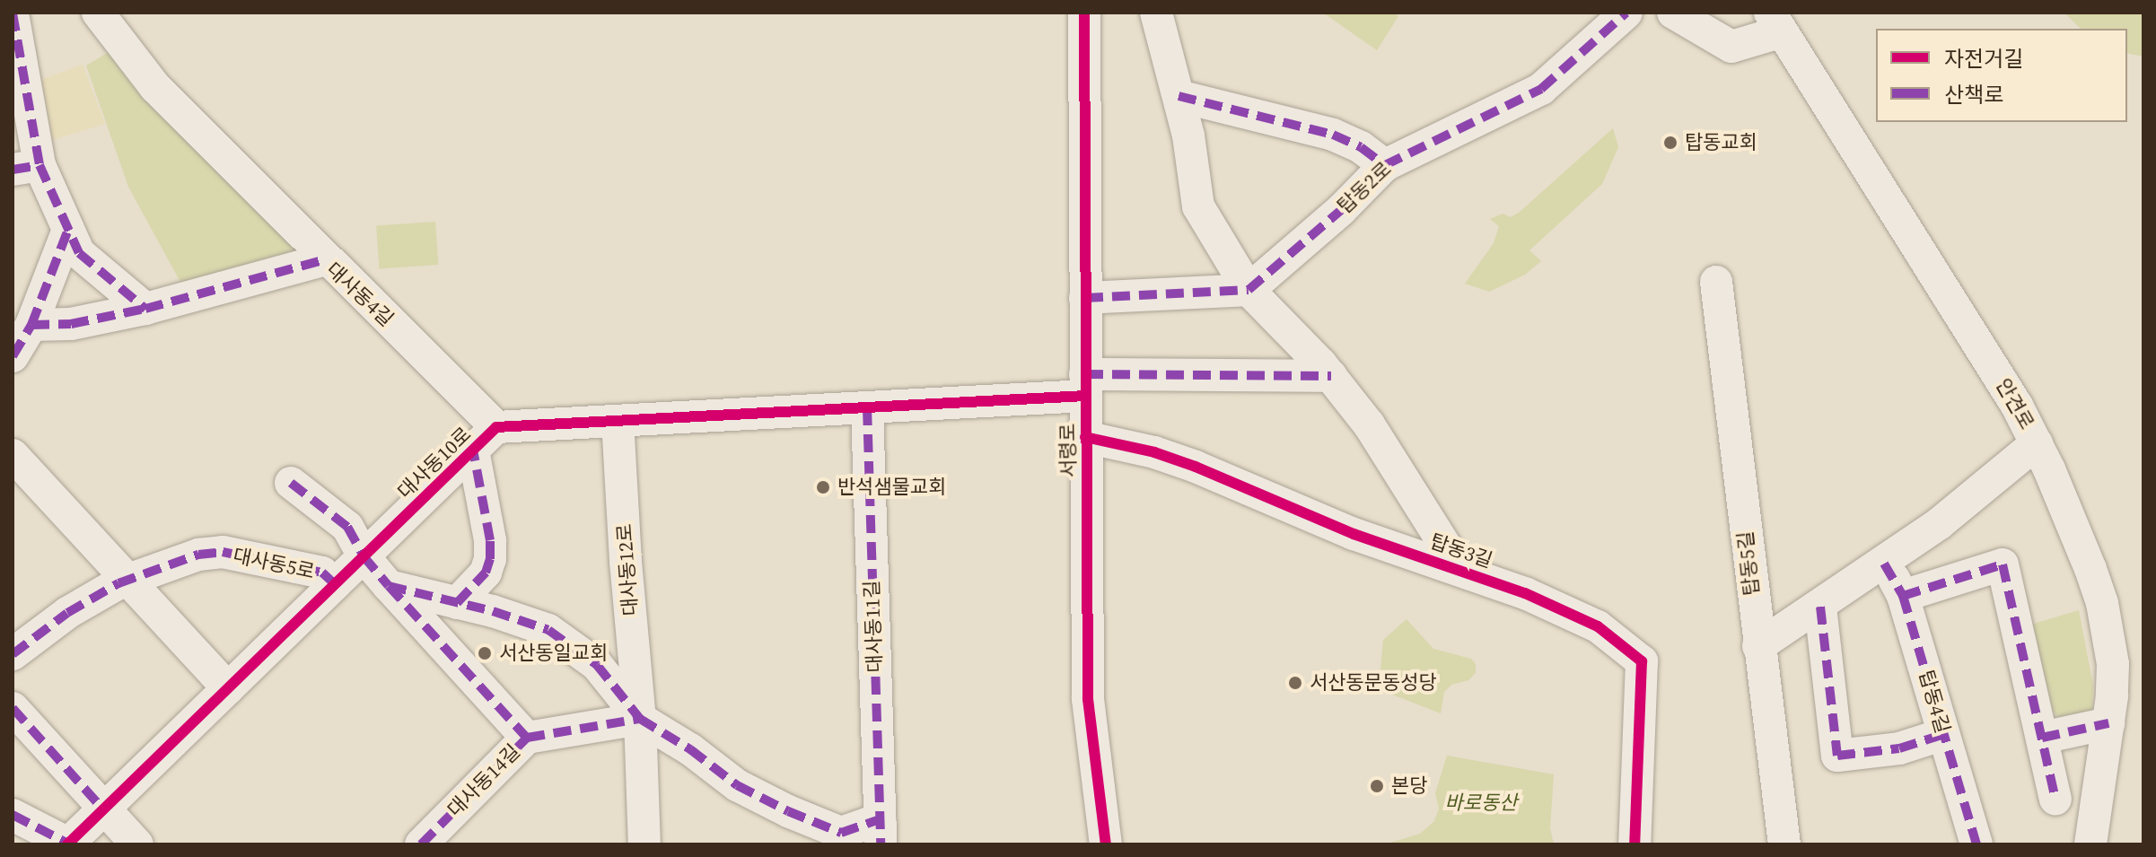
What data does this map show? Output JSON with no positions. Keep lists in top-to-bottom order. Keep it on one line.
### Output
{"streets":{"street":["탑동2로","대사동4길","안견로","서령로","대사동10로","탑동3길","대사동5로","탑동5길","대사동12로","대사동11길","탑동4길","대사동14길"]},"crossings":[["대사동4길","대사동10로"],["서령로","대사동10로"],["서령로","탑동3길"],["대사동10로","대사동5로"],["대사동10로","대사동12로"],["대사동10로","대사동11길"],["대사동12로","대사동14길"]],"parks":["바로동산"],"places":["탑동교회","반석샘물교회","서산동일교회","서산동문동성당","본당"],"legend":["자전거길","산책로"]}
